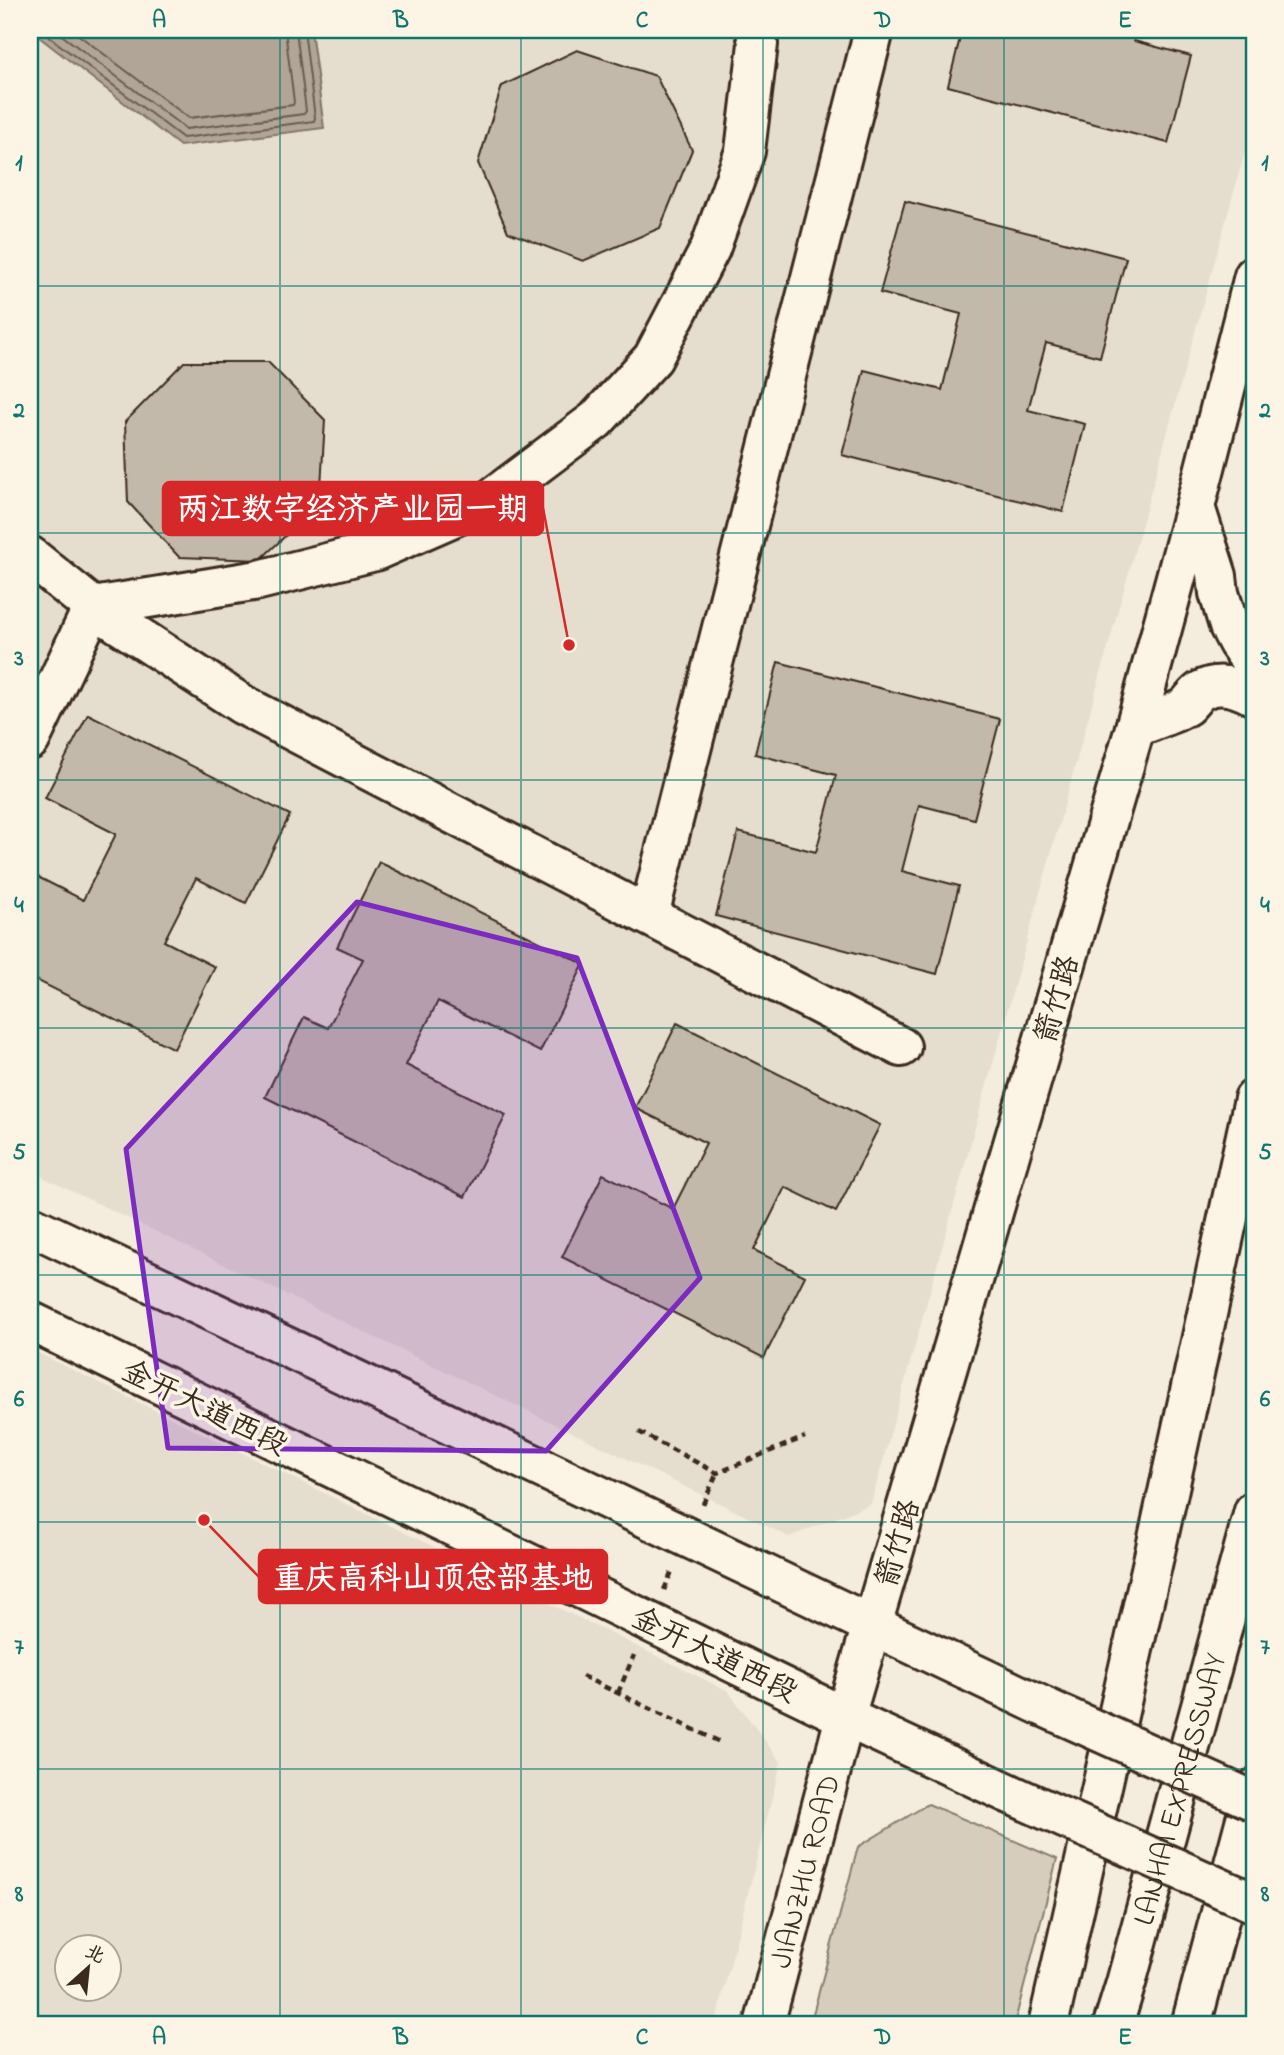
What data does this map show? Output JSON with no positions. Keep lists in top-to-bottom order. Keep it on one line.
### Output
{"streets":{"main road":["箭竹路","金开大道西段","LANHAI EXPRESSWAY","JIANZHU ROAD"]},"crossings":[["箭竹路","金开大道西段"],["箭竹路","JIANZHU ROAD"],["金开大道西段","JIANZHU ROAD"]],"places":["两江数字经济产业园一期","重庆高科山顶总部基地"],"north":"top right","grid":{"columns":["A","B","C","D","E"],"rows":["1","2","3","4","5","6","7","8"]}}
